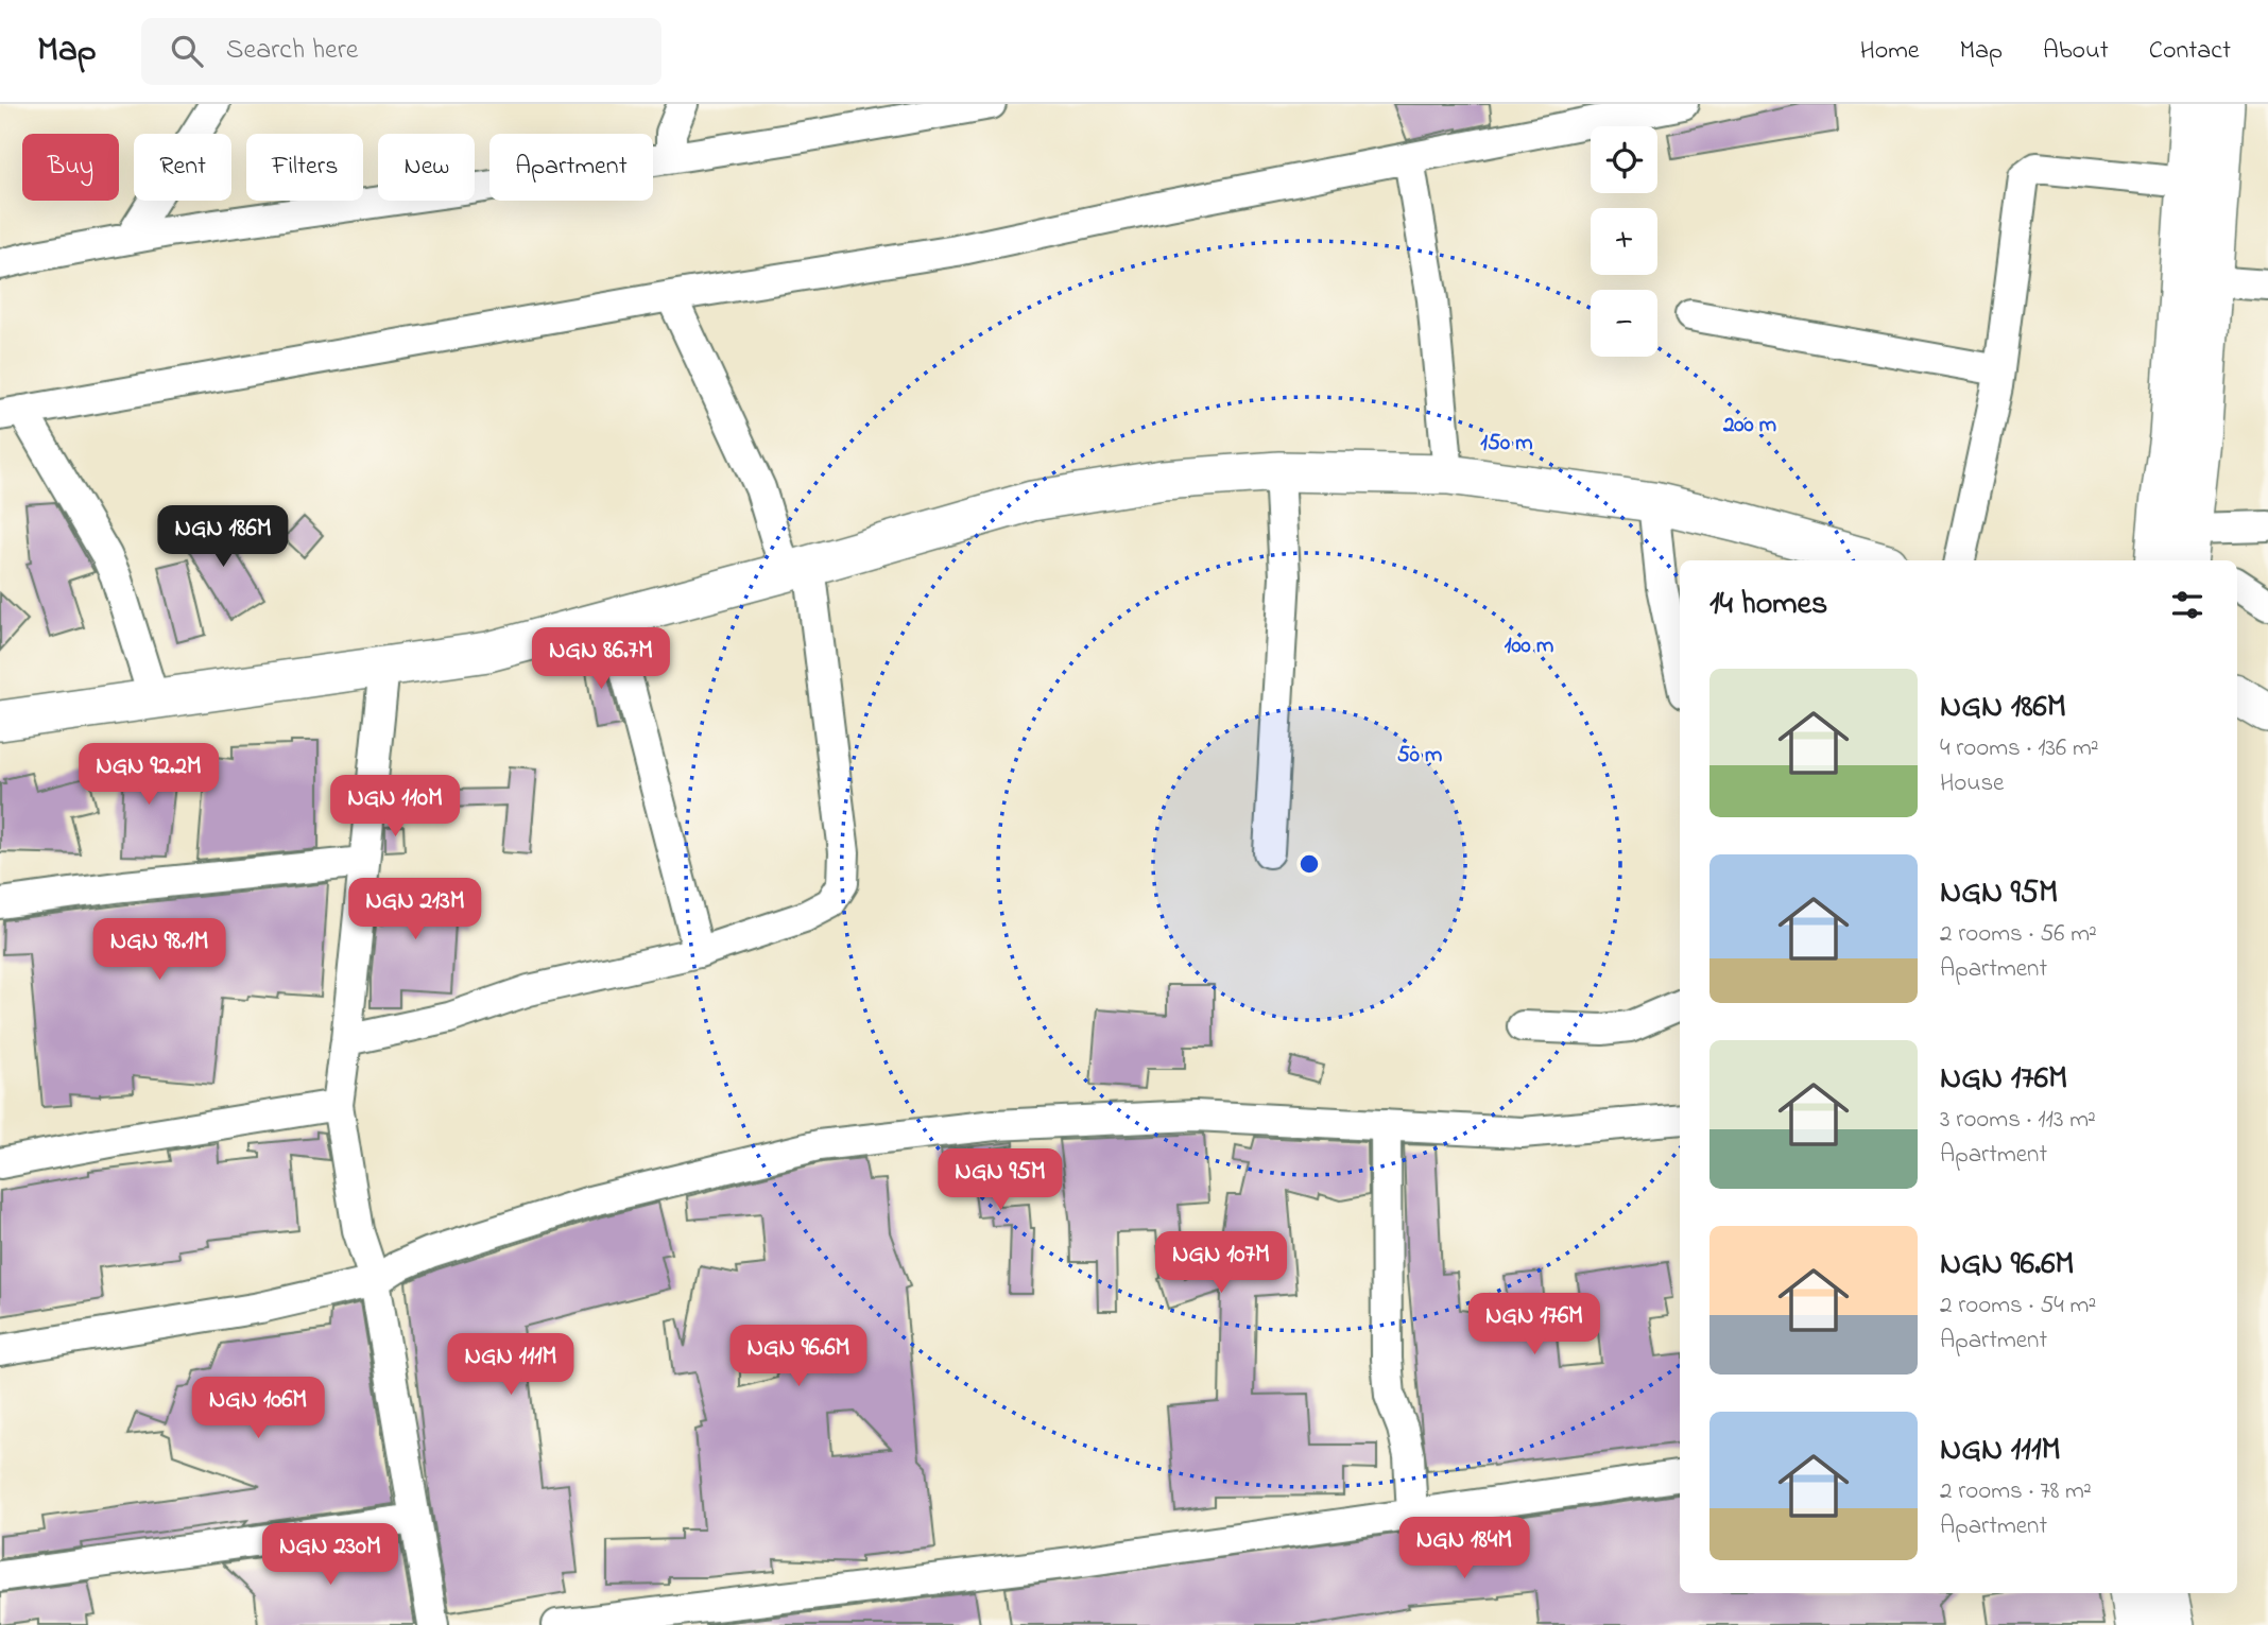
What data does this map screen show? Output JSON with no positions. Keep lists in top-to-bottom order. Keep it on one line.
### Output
{"page":{"header":"Map","search":"Search here","nav":["Home","Map","About","Contact"],"map_buttons":["+","−"],"chip":["Buy","Rent","Filters","New","Apartment"],"price":["NGN 186M","NGN 86.7M","NGN 92.2M","NGN 110M","NGN 213M","NGN 98.1M","NGN 95M","NGN 107M","NGN 176M","NGN 96.6M","NGN 111M","NGN 106M","NGN 184M","NGN 230M"],"heading":"14 homes","list":[{"name":"NGN 186M","note":"4 rooms · 136 m² · House"},{"name":"NGN 95M","note":"2 rooms · 56 m² · Apartment"},{"name":"NGN 176M","note":"3 rooms · 113 m² · Apartment"},{"name":"NGN 96.6M","note":"2 rooms · 54 m² · Apartment"},{"name":"NGN 111M","note":"2 rooms · 78 m² · Apartment"}]},"rings":["200 m","150 m","100 m","50 m"]}
